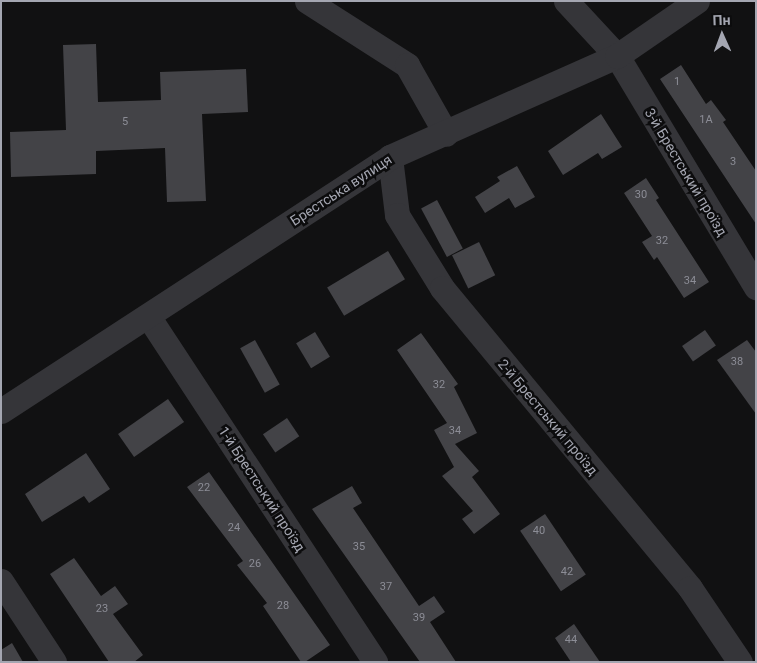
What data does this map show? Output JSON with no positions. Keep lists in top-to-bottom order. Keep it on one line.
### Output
{"streets":{"street":["3-й Брестський проїзд","Брестська вулиця","2-й Брестський проїзд","1-й Брестський проїзд"]},"crossings":[["3-й Брестський проїзд","Брестська вулиця"],["Брестська вулиця","2-й Брестський проїзд"],["Брестська вулиця","1-й Брестський проїзд"]],"house_numbers":["1","1А","5","3","30","32","34","38","32","34","22","24","40","35","26","42","37","28","23","39","44"],"north":"top"}
